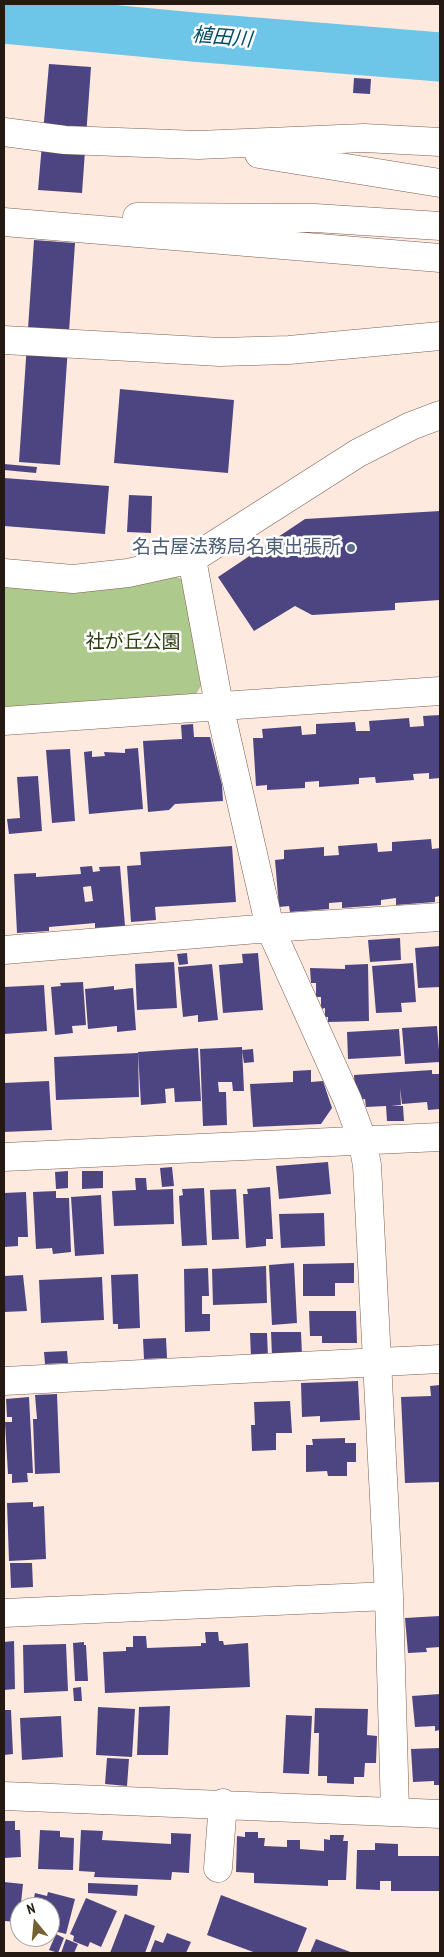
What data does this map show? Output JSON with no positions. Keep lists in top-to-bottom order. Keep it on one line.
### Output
{"water":["植田川"],"parks":["社が丘公園"],"places":["名古屋法務局名東出張所"],"north":"top"}
